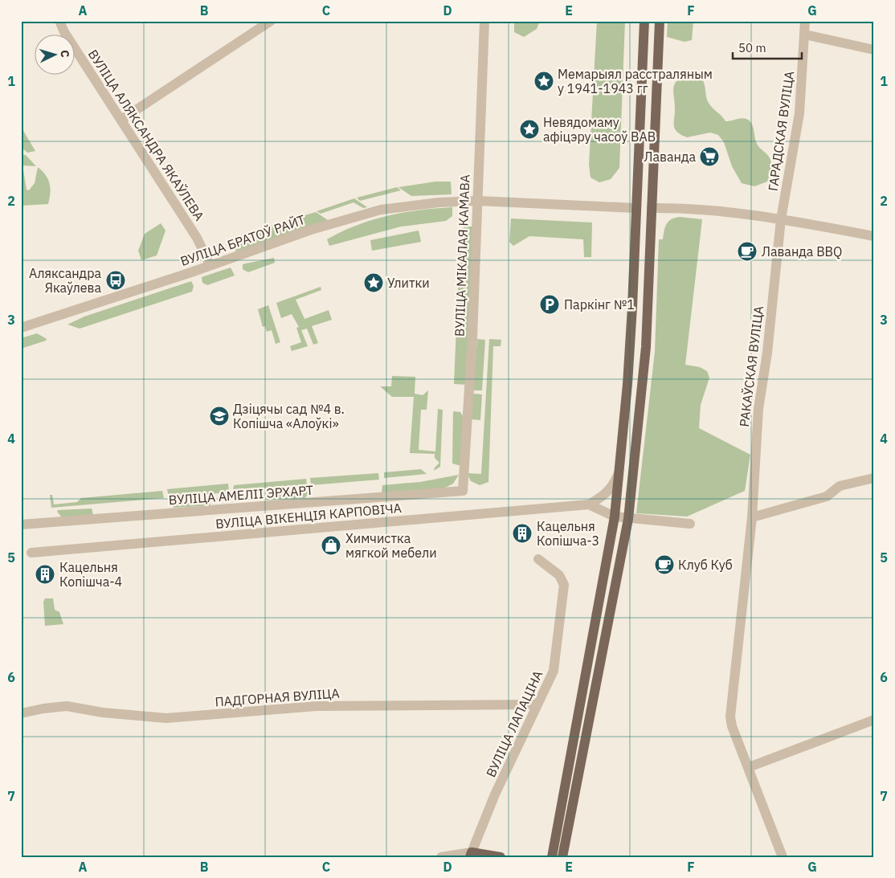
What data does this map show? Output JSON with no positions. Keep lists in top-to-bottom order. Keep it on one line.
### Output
{"streets":{"street":["ГАРАДСКАЯ ВУЛІЦА","ВУЛІЦА АЛЯКСАНДРА ЯКАЎЛЕВА","ВУЛІЦА БРАТОЎ РАЙТ","ВУЛІЦА МІКАЛАЯ КАМАВА","РАКАЎСКАЯ ВУЛІЦА","ВУЛІЦА АМЕЛІІ ЭРХАРТ","ВУЛІЦА ВІКЕНЦІЯ КАРПОВІЧА","ПАДГОРНАЯ ВУЛІЦА","ВУЛІЦА ЛАПАЦІНА"]},"crossings":[["ГАРАДСКАЯ ВУЛІЦА","РАКАЎСКАЯ ВУЛІЦА"],["ВУЛІЦА АЛЯКСАНДРА ЯКАЎЛЕВА","ВУЛІЦА БРАТОЎ РАЙТ"],["ВУЛІЦА БРАТОЎ РАЙТ","ВУЛІЦА МІКАЛАЯ КАМАВА"],["ВУЛІЦА МІКАЛАЯ КАМАВА","ВУЛІЦА АМЕЛІІ ЭРХАРТ"],["ПАДГОРНАЯ ВУЛІЦА","ВУЛІЦА ЛАПАЦІНА"]],"places":{"place":["Мемарыял расстраляным у 1941-1943 гг","Невядомаму афіцэру часоў ВАВ","Улитки"],"supermarket":["Лаванда"],"cafe":["Лаванда BBQ","Клуб Куб"],"bus stop":["Аляксандра Якаўлева"],"parking":["Паркінг №1"],"school or university":["Дзіцячы сад №4 в. Копішча «Алоўкі»"],"building":["Кацельня Копішча-3","Кацельня Копішча-4"],"shop":["Химчистка мягкой мебели"]},"scale_bar":"50 m","north":"right","grid":{"columns":["A","B","C","D","E","F","G"],"rows":["1","2","3","4","5","6","7"]}}
